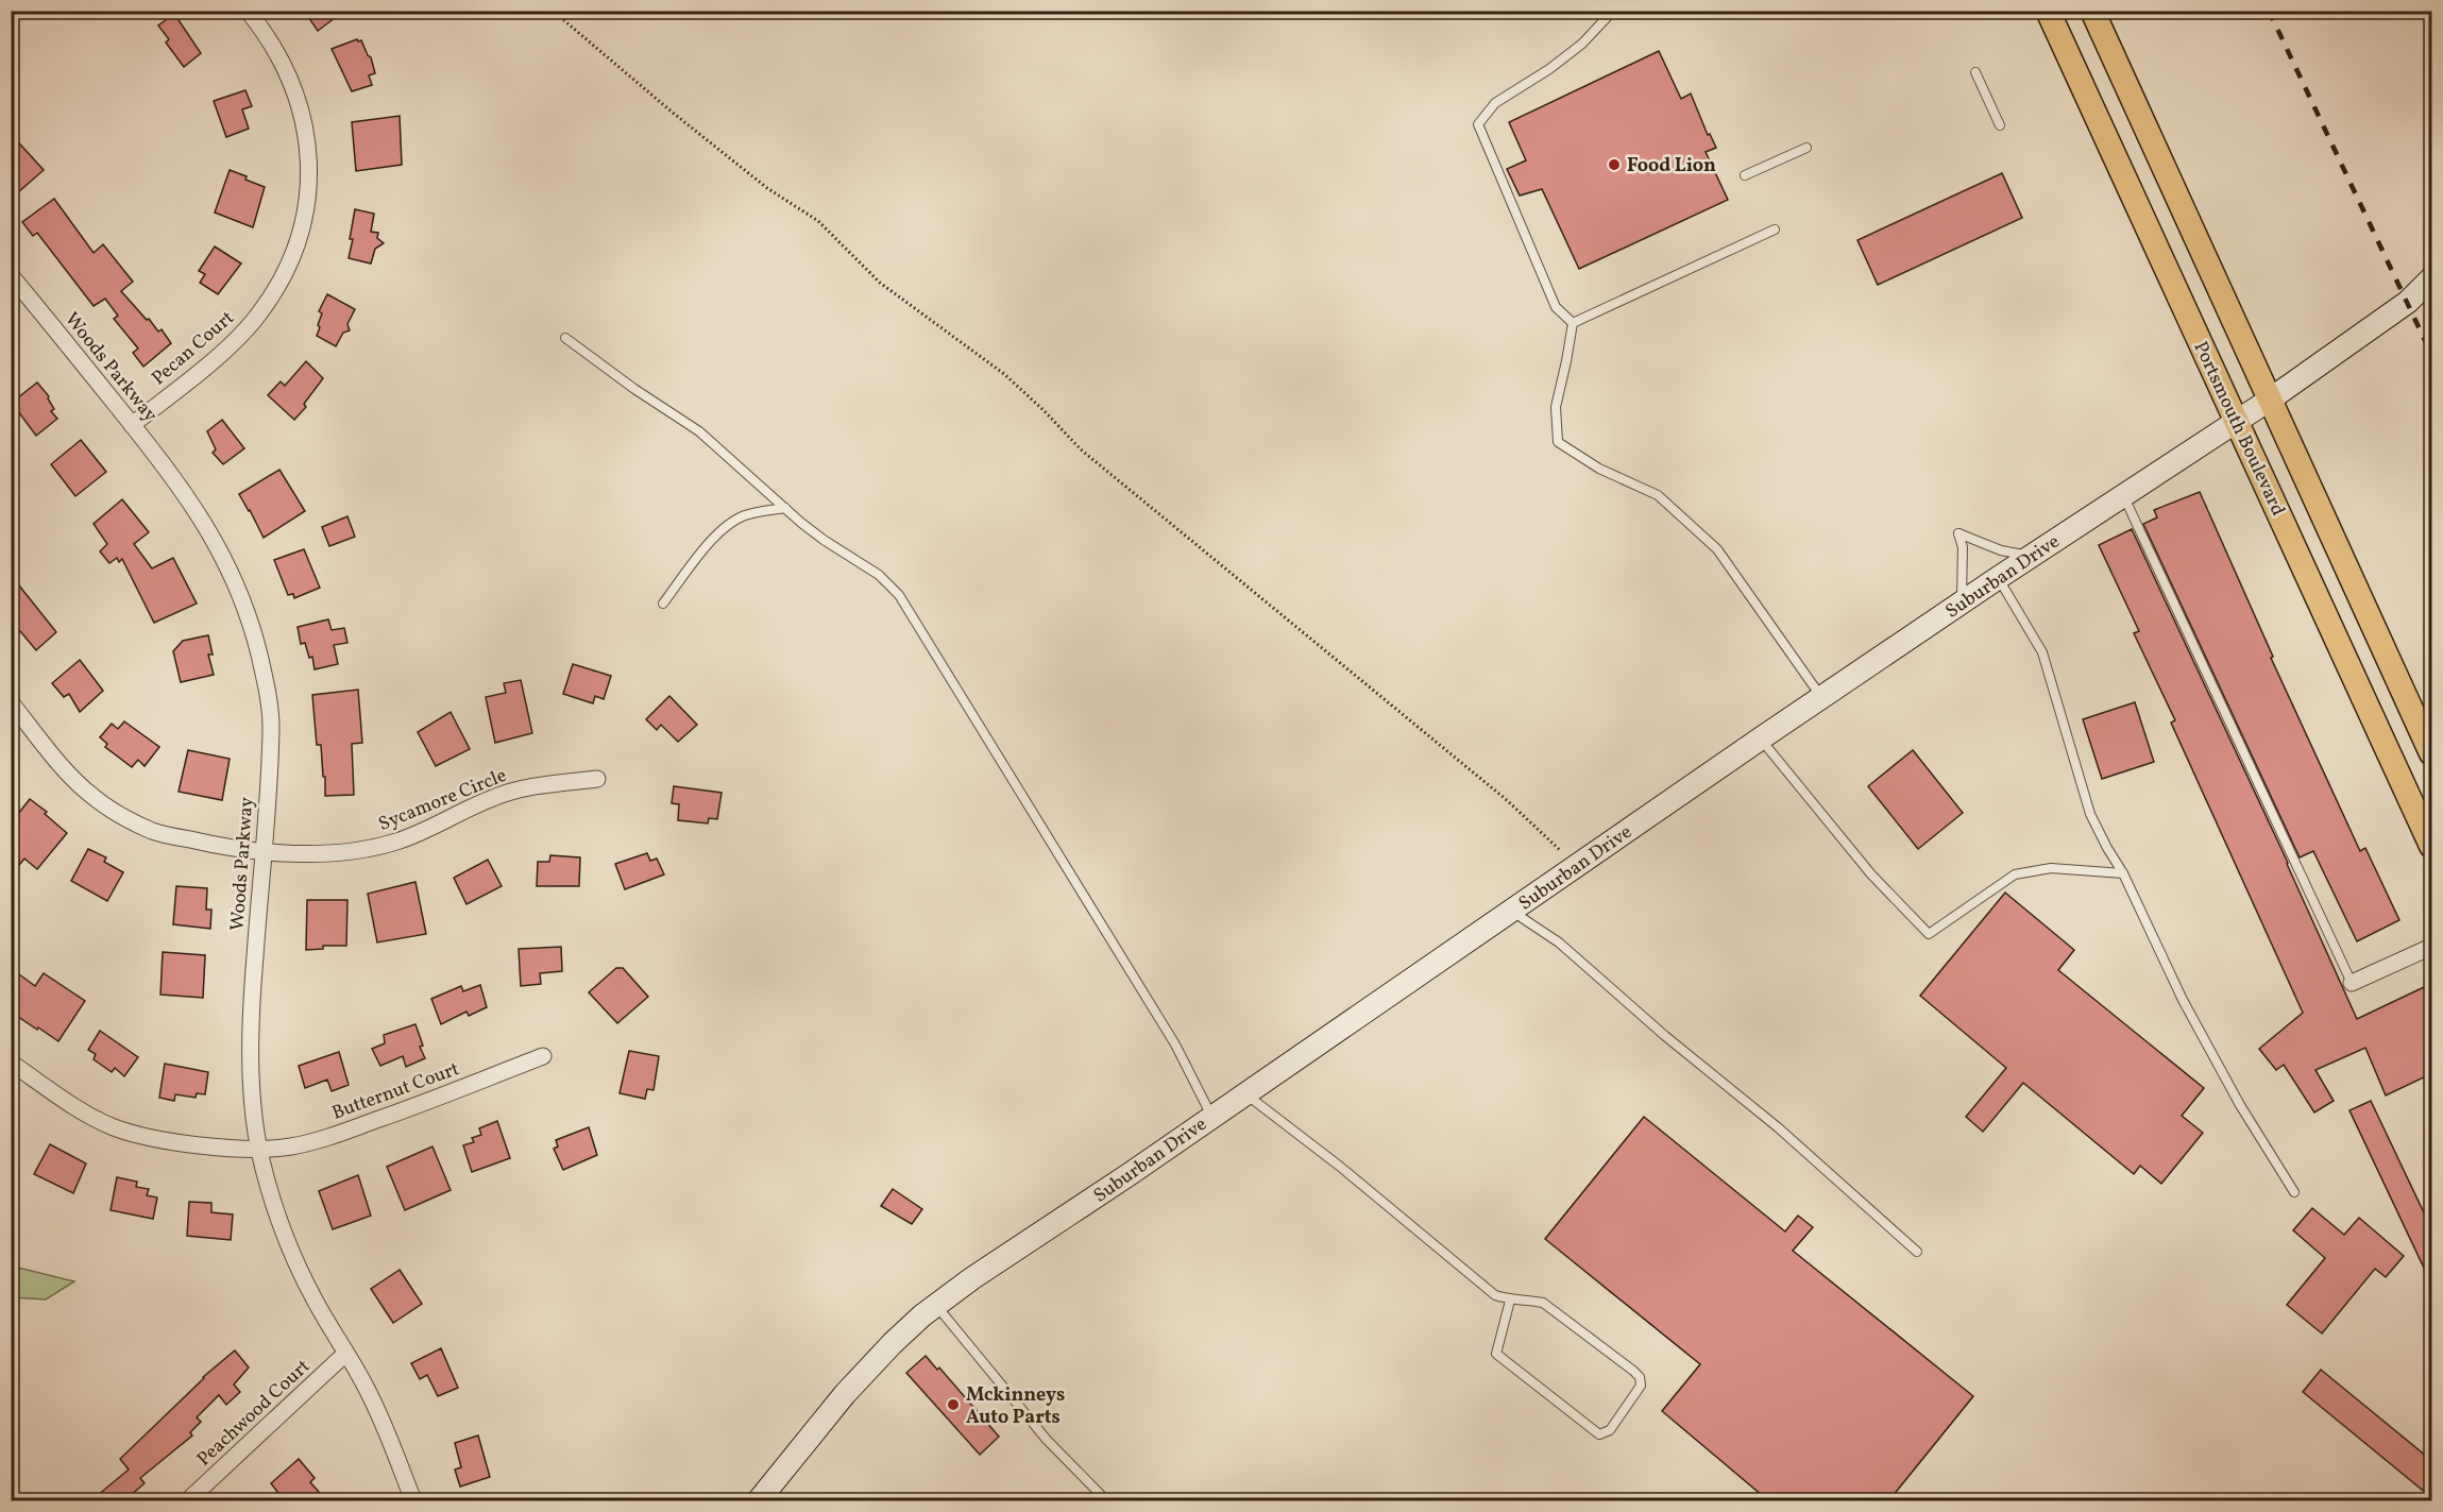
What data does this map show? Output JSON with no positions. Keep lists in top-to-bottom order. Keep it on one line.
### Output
{"streets":{"main road":["Portsmouth Boulevard","Suburban Drive"],"street":["Pecan Court","Woods Parkway","Sycamore Circle","Butternut Court","Peachwood Court"]},"crossings":[["Pecan Court","Woods Parkway"],["Woods Parkway","Sycamore Circle"],["Woods Parkway","Butternut Court"],["Woods Parkway","Peachwood Court"],["Portsmouth Boulevard","Suburban Drive"]],"places":["Food Lion","Mckinneys Auto Parts"]}
